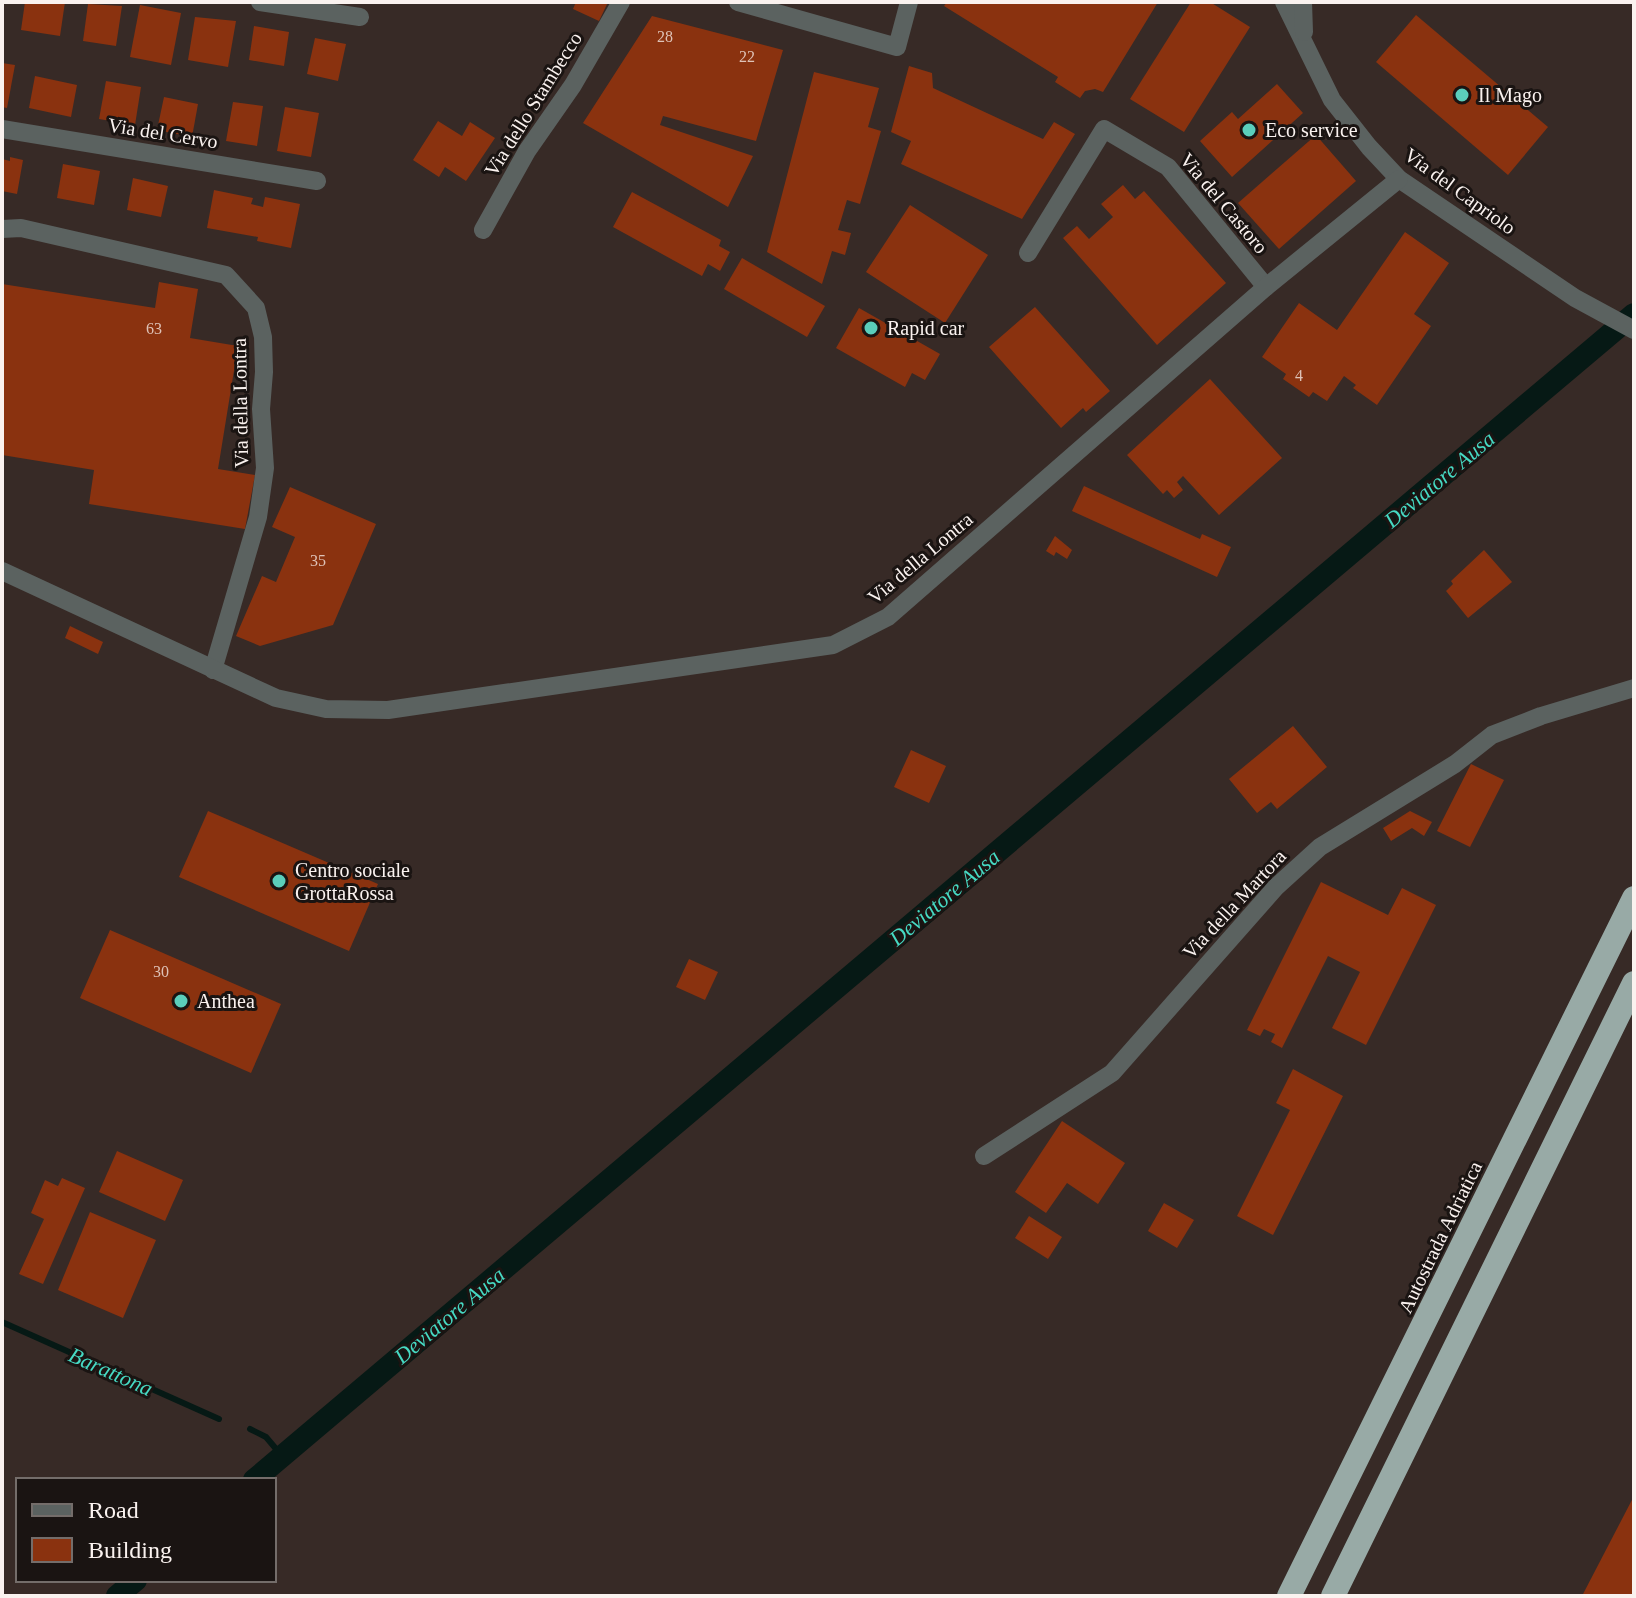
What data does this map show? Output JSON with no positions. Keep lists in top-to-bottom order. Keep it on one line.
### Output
{"streets":{"highway":["Autostrada Adriatica"],"street":["Via dello Stambecco","Via del Cervo","Via del Capriolo","Via del Castoro","Via della Lontra","Via della Martora"]},"crossings":[["Via del Capriolo","Via della Lontra"],["Via del Castoro","Via della Lontra"]],"water":["Deviatore Ausa","Barattona"],"places":["Il Mago","Eco service","Rapid car","Centro sociale GrottaRossa","Anthea"],"house_numbers":["28","22","63","4","35","30"],"legend":["Road","Building"]}
